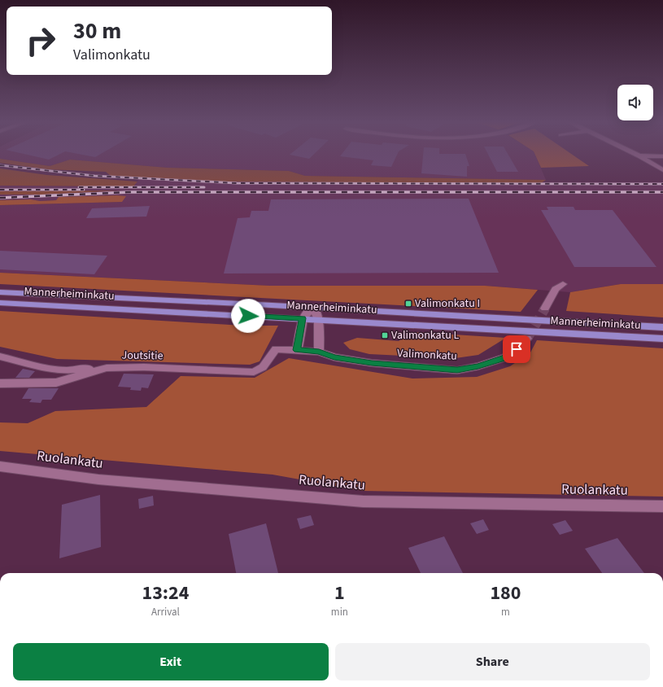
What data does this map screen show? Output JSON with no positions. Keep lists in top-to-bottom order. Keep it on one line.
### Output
{"streets":{"main road":["Mannerheiminkatu"],"street":["Valimonkatu","Joutsitie","Ruolankatu"]},"crossings":[["Valimonkatu","Joutsitie"]],"places":{"transit":["Valimonkatu I","Valimonkatu L"]},"page":{"turn":["30 m","Valimonkatu"],"eta":["13:24","Arrival","1","min","180","m"],"buttons":["Exit","Share"]}}
